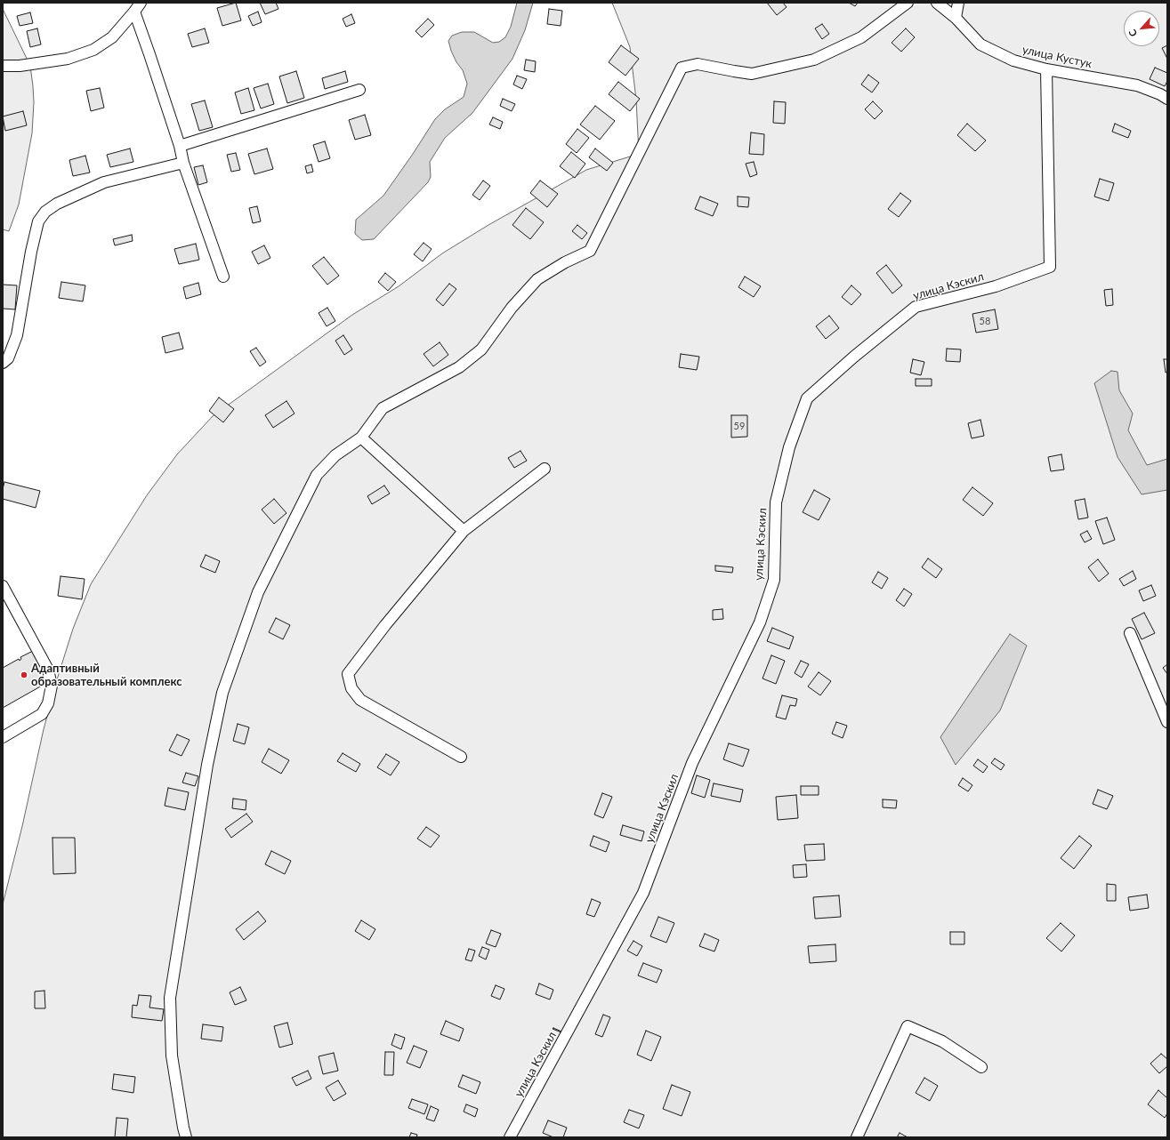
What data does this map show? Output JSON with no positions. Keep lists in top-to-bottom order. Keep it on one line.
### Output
{"streets":{"street":["улица Кустук","улица Кэскил"]},"crossings":[["улица Кустук","улица Кэскил"]],"places":["Адаптивный образовательный комплекс"],"house_numbers":["58","59"],"north":"bottom left"}
